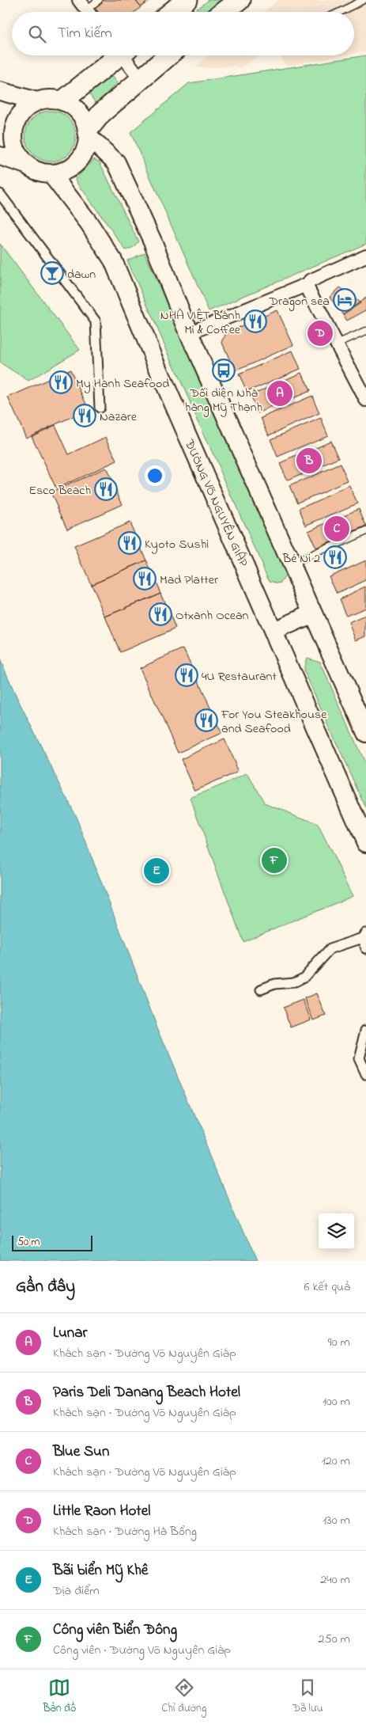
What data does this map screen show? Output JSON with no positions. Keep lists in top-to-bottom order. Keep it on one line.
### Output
{"streets":{"main road":["ĐƯỜNG VÕ NGUYÊN GIÁP"]},"places":{"bar":["dawn"],"hotel":["Dragon sea"],"restaurant":["NHÀ VIỆT Bánh Mì & Coffee","My Hanh Seafood","Nazare","Esco Beach","Kyoto Sushi","Bé Ni 2","Mad Platter","Otxanh Ocean","4U Restaurant","For You Steakhouse and Seafood"],"bus stop":["Đối diện Nhà hàng Mỹ Thạnh"]},"scale_bar":"50 m","page":{"search":"Tìm kiếm","pins":["D","A","B","C","F","E"],"scale":"50 m","heading":["Gần đây","6 kết quả"],"list":[{"mark":"A","name":"Lunar","note":"Khách sạn · Đường Võ Nguyên Giáp","value":"90 m"},{"mark":"B","name":"Paris Deli Danang Beach Hotel","note":"Khách sạn · Đường Võ Nguyên Giáp","value":"100 m"},{"mark":"C","name":"Blue Sun","note":"Khách sạn · Đường Võ Nguyên Giáp","value":"120 m"},{"mark":"D","name":"Little Raon Hotel","note":"Khách sạn · Đường Hà Bổng","value":"130 m"},{"mark":"E","name":"Bãi biển Mỹ Khê","note":"Địa điểm","value":"240 m"},{"mark":"F","name":"Công viên Biển Đông","note":"Công viên · Đường Võ Nguyên Giáp","value":"250 m"}],"nav":["Bản đồ","Chỉ đường","Đã lưu"]}}
